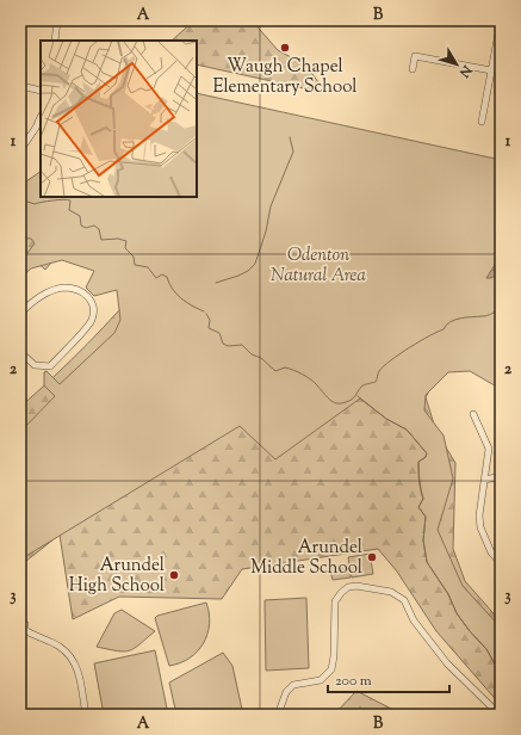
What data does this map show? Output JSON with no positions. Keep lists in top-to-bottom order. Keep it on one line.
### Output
{"parks":["Odenton Natural Area"],"places":["Waugh Chapel Elementary School","Arundel Middle School","Arundel High School"],"scale_bar":"200 m","north":"bottom right","grid":{"columns":["A","B"],"rows":["1","2","3"]}}
